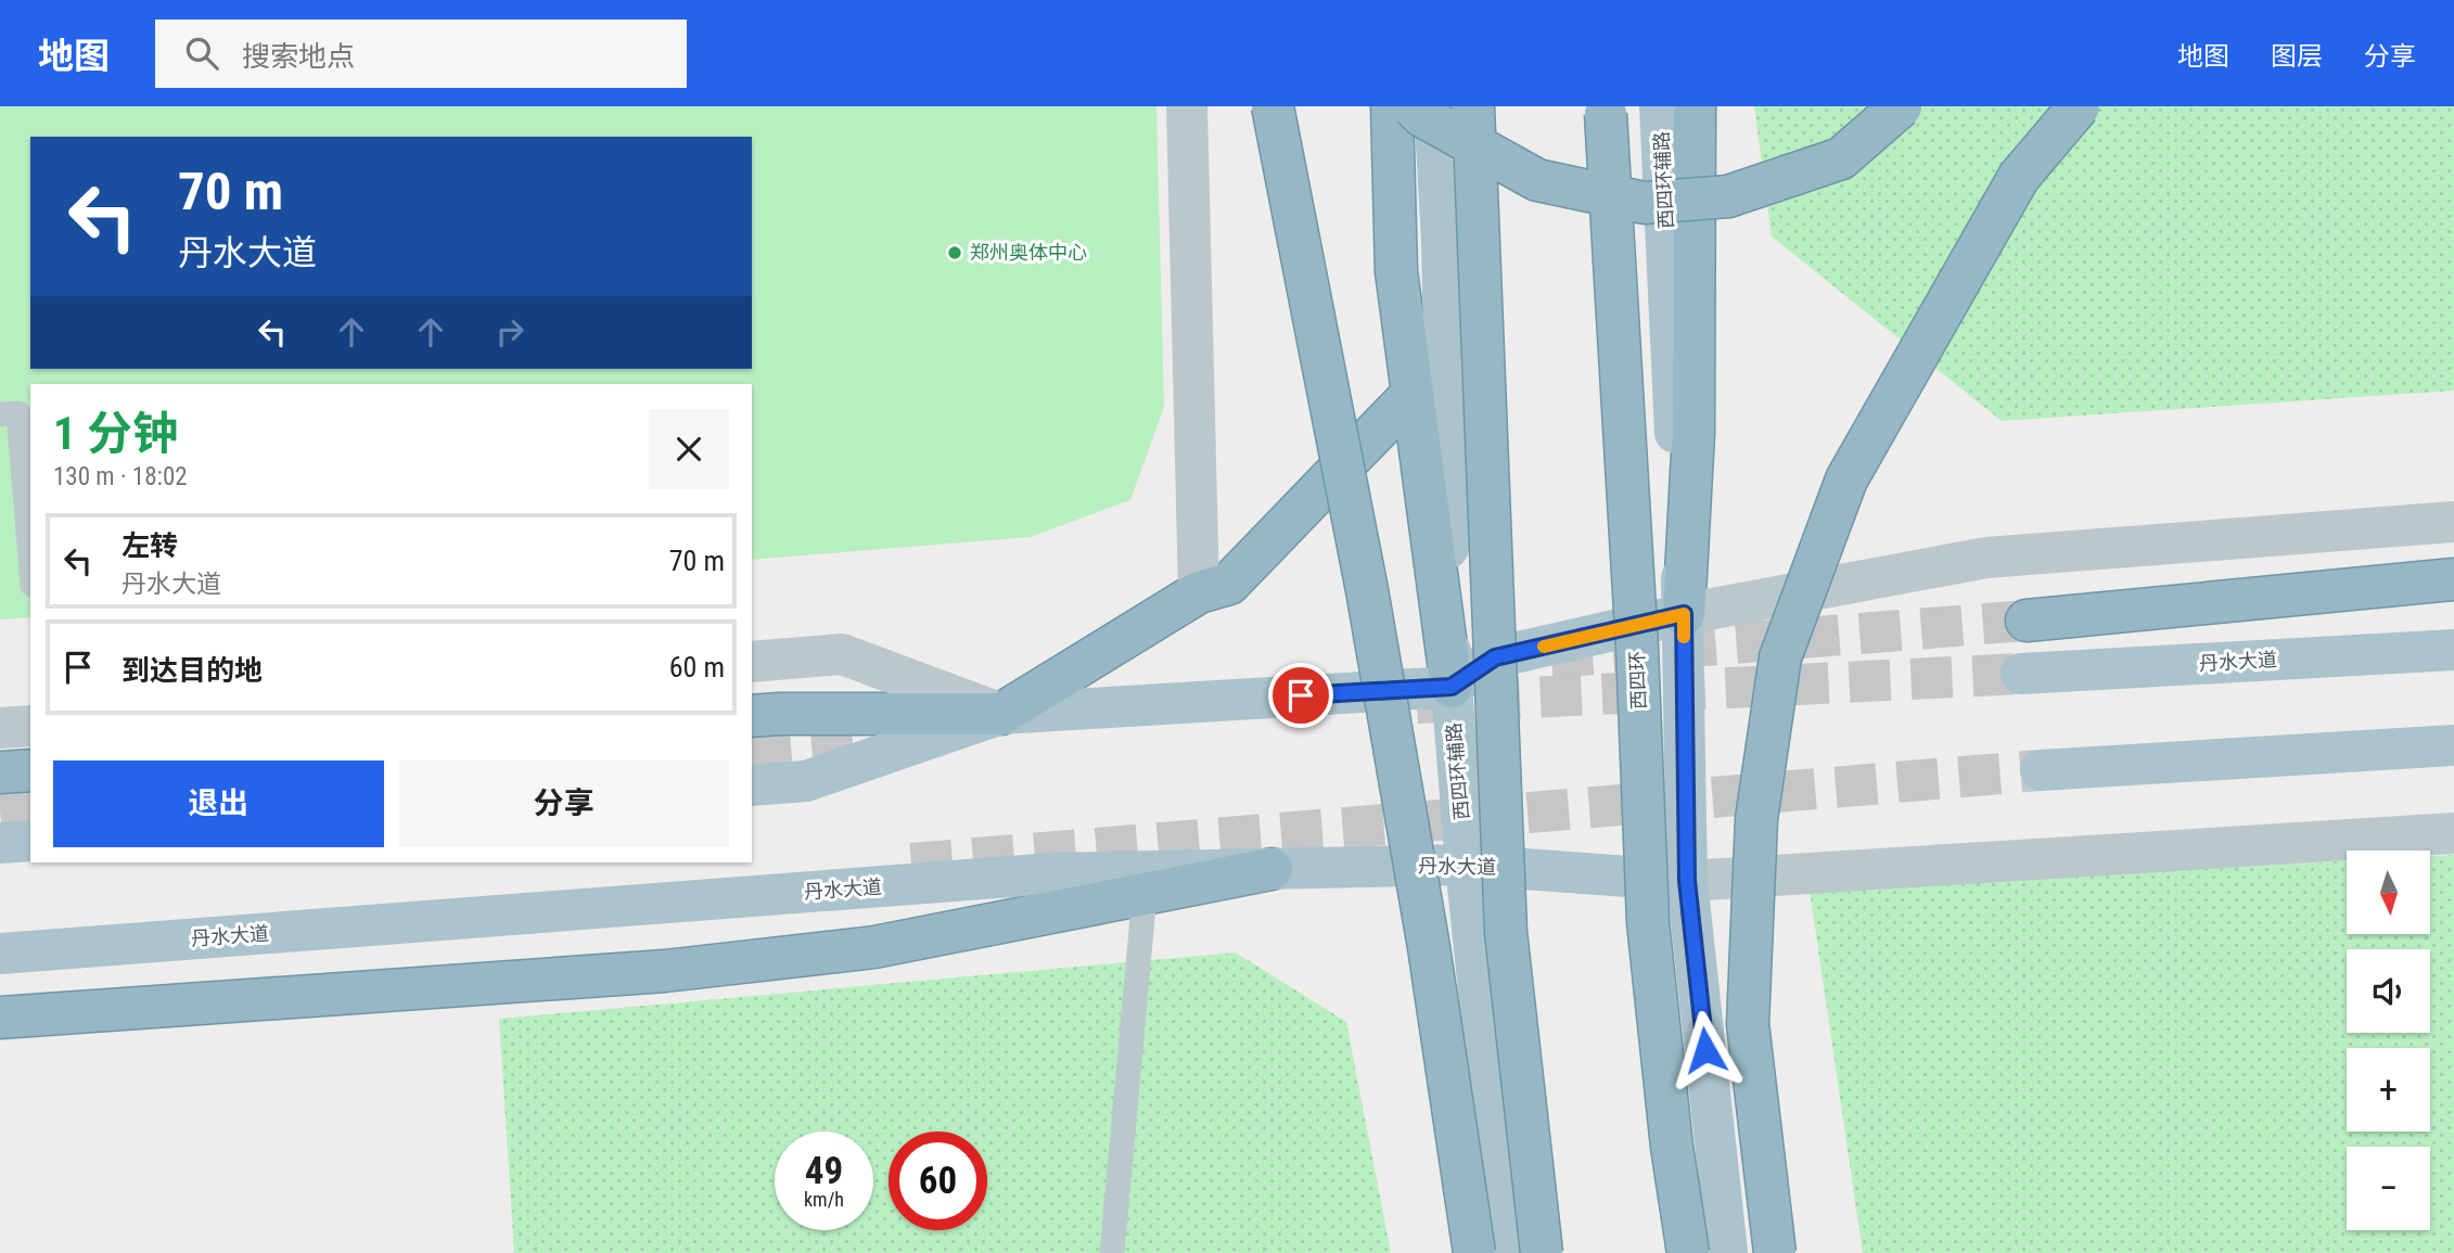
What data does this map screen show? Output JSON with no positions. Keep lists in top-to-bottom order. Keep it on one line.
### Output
{"streets":{"highway":["西四环"],"main road":["西四环辅路","丹水大道"]},"crossings":[["西四环辅路","丹水大道"]],"places":["郑州奥体中心"],"north":"bottom","page":{"header":"地图","search":"搜索地点","nav":["地图","图层","分享"],"turn":["70 m","丹水大道"],"heading":["1 分钟","130 m · 18:02"],"list":[{"name":"左转","note":"丹水大道","value":"70 m"},{"name":"到达目的地","value":"60 m"}],"buttons":["退出","分享"],"map_buttons":["+","−"],"speed":"49 km/h","limit":"60"}}
